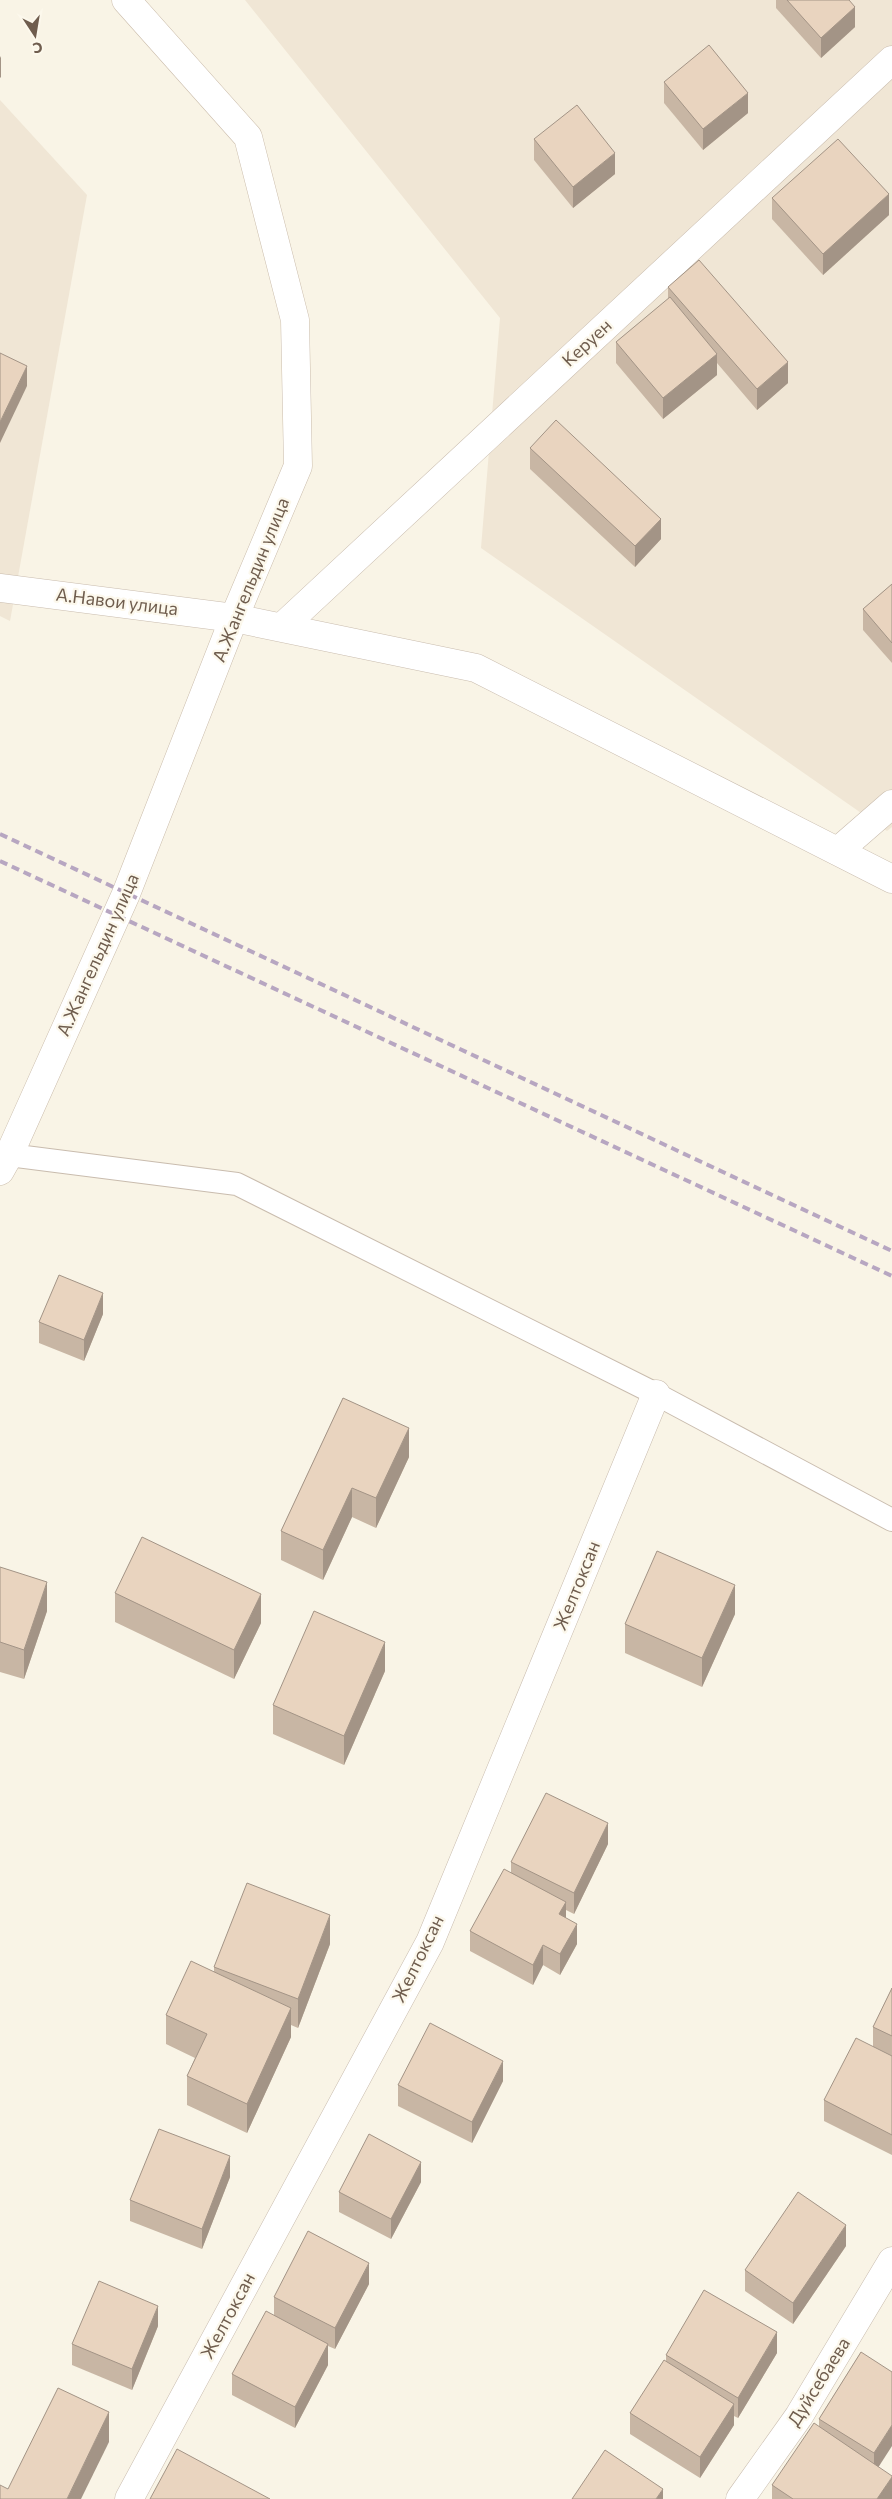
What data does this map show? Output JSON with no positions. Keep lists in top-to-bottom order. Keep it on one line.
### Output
{"streets":{"street":["Керуен","А.Жангельдин улица","А.Навои улица","Желтоксан","Дуйсебаева"]},"crossings":[["Керуен","А.Навои улица"],["А.Жангельдин улица","А.Навои улица"]],"north":"bottom"}
